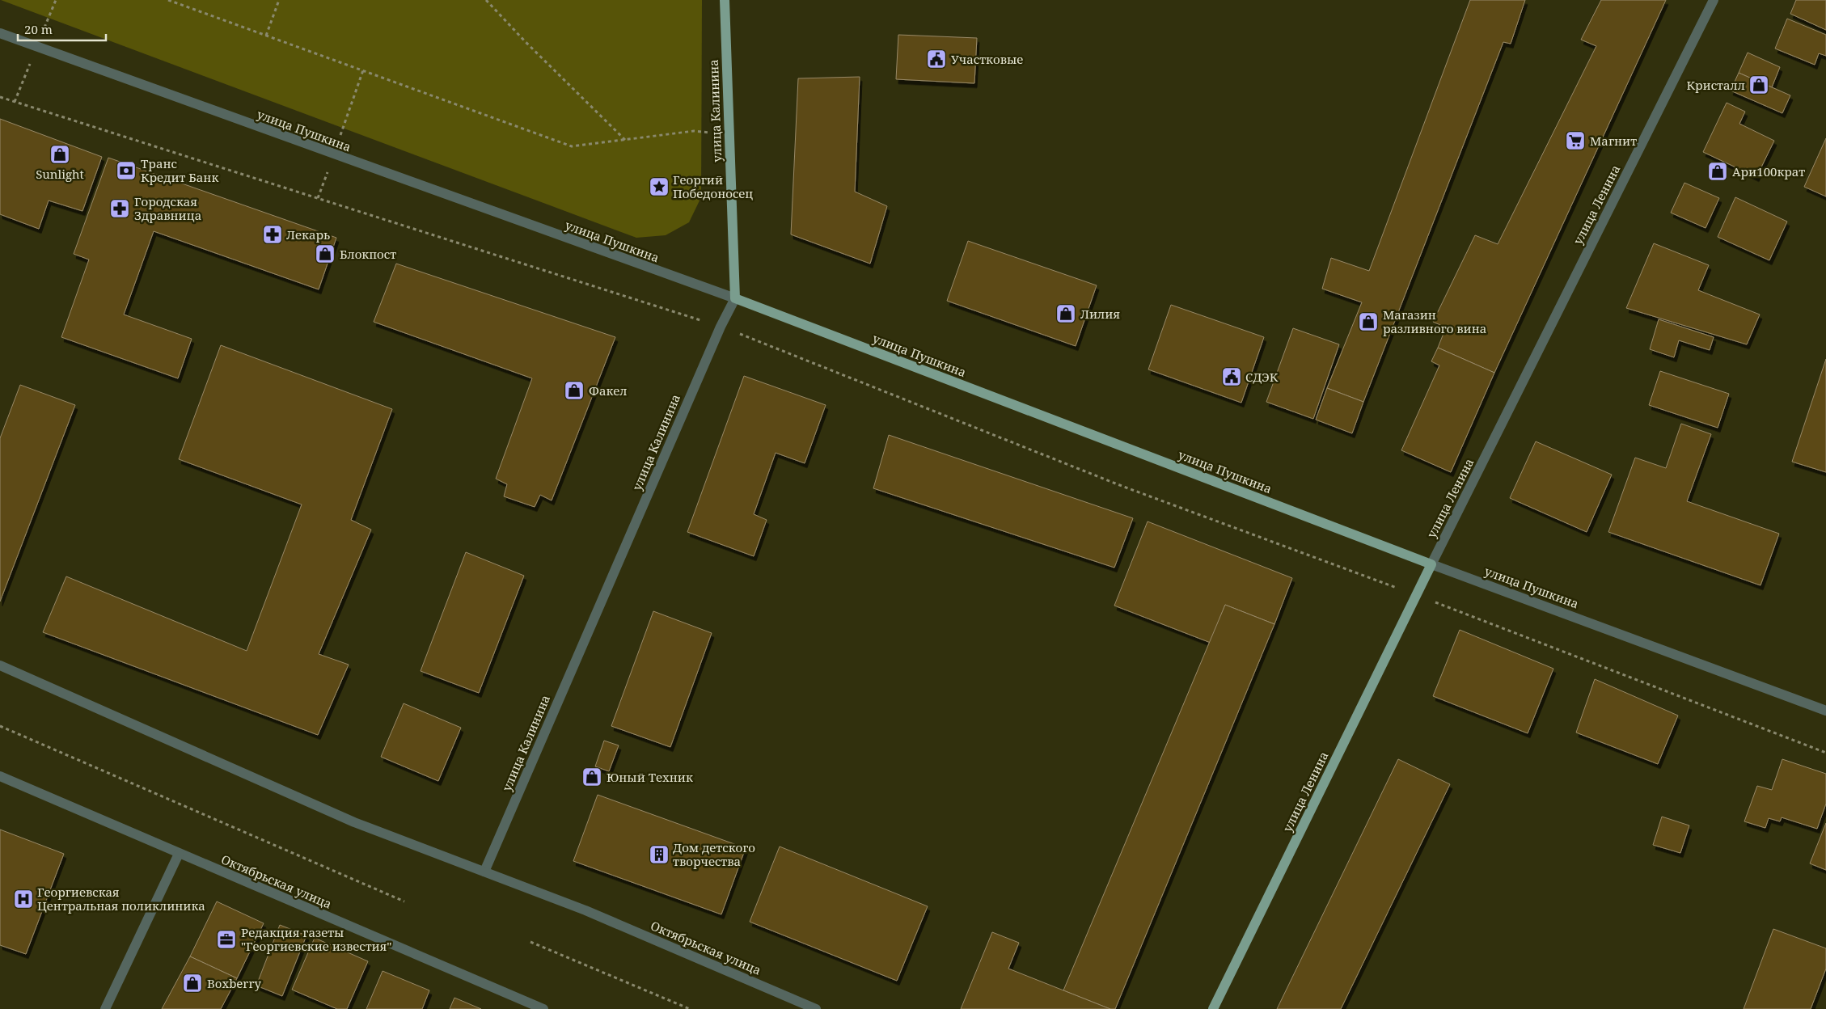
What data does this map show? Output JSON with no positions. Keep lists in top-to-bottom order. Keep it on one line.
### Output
{"streets":{"main road":["улица Калинина","улица Пушкина","улица Ленина"],"street":["Октябрьская улица"]},"crossings":[["улица Калинина","улица Пушкина"],["улица Калинина","Октябрьская улица"],["улица Пушкина","улица Ленина"]],"places":{"public building":["Участковые","СДЭК"],"shop":["Кристалл","Sunlight","Ари100крат","Блокпост","Лилия","Магазин разливного вина","Факел","Юный Техник","Boxberry"],"supermarket":["Магнит"],"bank":["Транс Кредит Банк"],"place":["Георгий Победоносец"],"pharmacy":["Городская Здравница","Лекарь"],"building":["Дом детского творчества"],"hospital":["Георгиевская Центральная поликлиника"],"office":["Редакция газеты \"Георгиевские известия\""]},"scale_bar":"20 m"}
